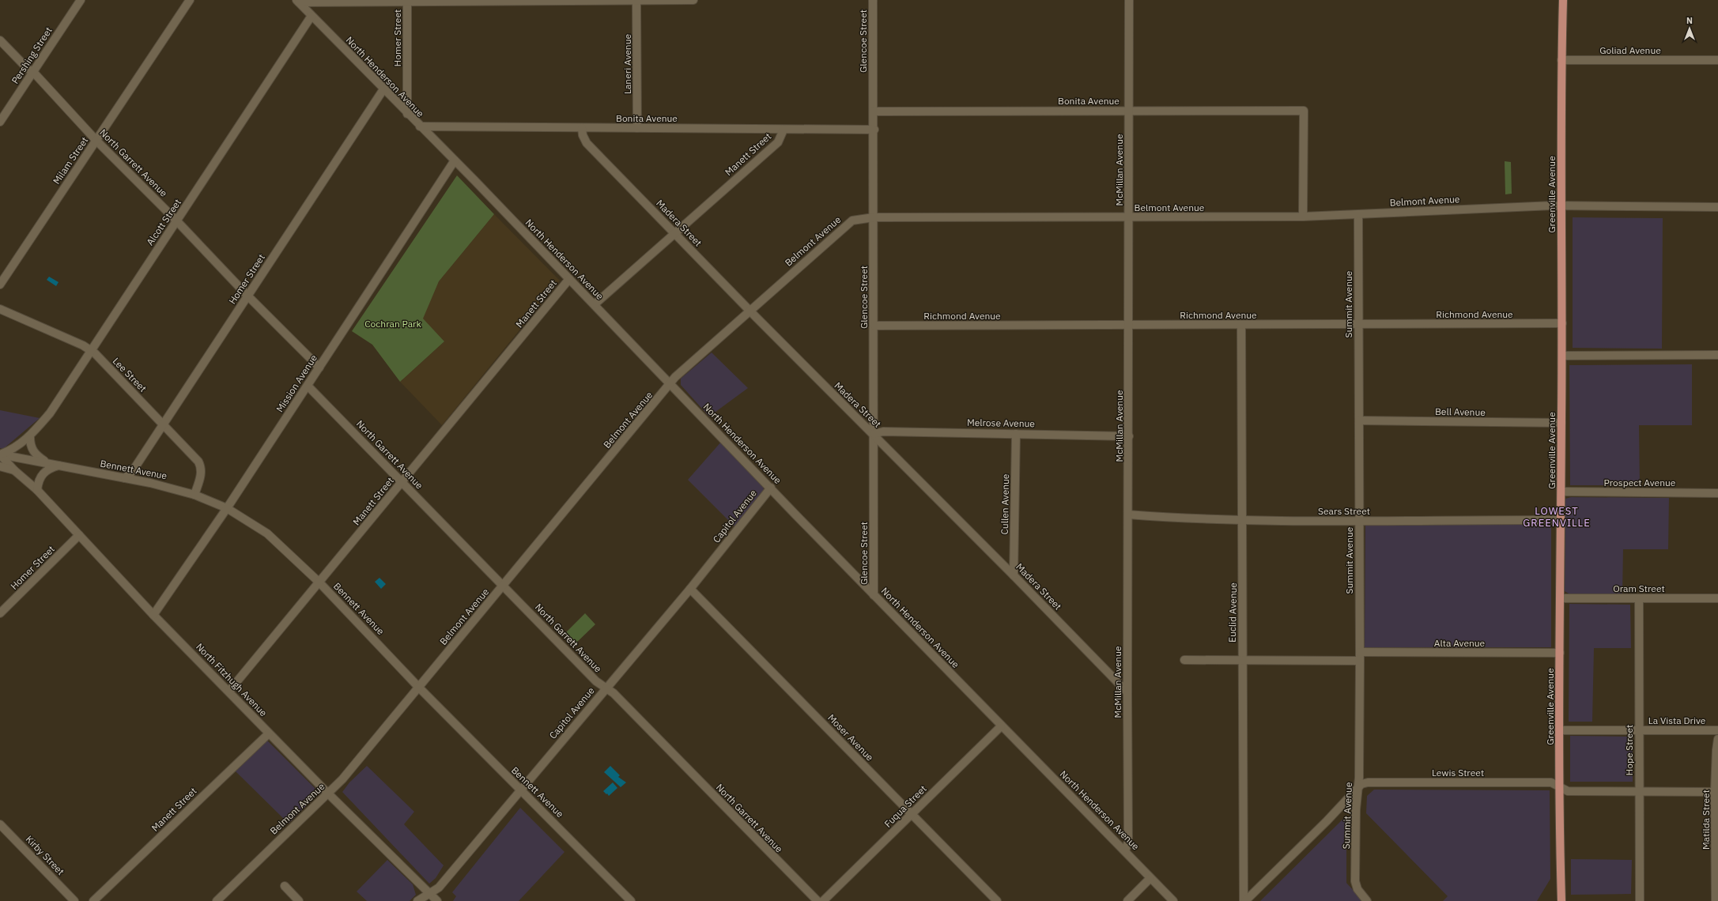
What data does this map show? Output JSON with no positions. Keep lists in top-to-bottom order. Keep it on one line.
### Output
{"streets":{"main road":["Greenville Avenue"],"street":["Homer Street","Glencoe Street","Goliad Avenue","Pershing Street","Laneri Avenue","North Henderson Avenue","Bonita Avenue","Manett Street","Milam Street","North Garrett Avenue","McMillan Avenue","Belmont Avenue","Alcott Street","Madera Street","Summit Avenue","Richmond Avenue","Lee Street","Mission Avenue","Bell Avenue","Melrose Avenue","Bennett Avenue","Prospect Avenue","Cullen Avenue","Sears Street","Capitol Avenue","Oram Street","Euclid Avenue","Alta Avenue","North Fitzhugh Avenue","La Vista Drive","Moser Avenue","Hope Street","Lewis Street","Fuqua Street","Matilda Street","Kirby Street"]},"crossings":[["Homer Street","North Henderson Avenue"],["Homer Street","North Garrett Avenue"],["Homer Street","Lee Street"],["Homer Street","Bennett Avenue"],["Homer Street","North Fitzhugh Avenue"],["Glencoe Street","North Henderson Avenue"],["Glencoe Street","Bonita Avenue"],["Glencoe Street","Belmont Avenue"],["Glencoe Street","Madera Street"],["Glencoe Street","Richmond Avenue"],["Glencoe Street","Melrose Avenue"],["Goliad Avenue","Greenville Avenue"],["Pershing Street","North Garrett Avenue"],["Laneri Avenue","Bonita Avenue"],["North Henderson Avenue","Bonita Avenue"],["North Henderson Avenue","Manett Street"],["North Henderson Avenue","McMillan Avenue"],["North Henderson Avenue","Belmont Avenue"],["North Henderson Avenue","Alcott Street"],["North Henderson Avenue","Mission Avenue"],["North Henderson Avenue","Capitol Avenue"],["North Henderson Avenue","Fuqua Street"],["Bonita Avenue","Manett Street"],["Bonita Avenue","McMillan Avenue"],["Bonita Avenue","Belmont Avenue"],["Bonita Avenue","Madera Street"],["Manett Street","North Garrett Avenue"],["Manett Street","Madera Street"],["Manett Street","Bennett Avenue"],["Manett Street","North Fitzhugh Avenue"],["Milam Street","North Garrett Avenue"],["North Garrett Avenue","Belmont Avenue"],["North Garrett Avenue","Alcott Street"],["North Garrett Avenue","Mission Avenue"],["North Garrett Avenue","Capitol Avenue"],["McMillan Avenue","Belmont Avenue"],["McMillan Avenue","Madera Street"],["McMillan Avenue","Richmond Avenue"],["McMillan Avenue","Melrose Avenue"],["McMillan Avenue","Sears Street"],["Greenville Avenue","Belmont Avenue"],["Greenville Avenue","Richmond Avenue"],["Greenville Avenue","Bell Avenue"],["Greenville Avenue","Prospect Avenue"],["Greenville Avenue","Sears Street"],["Greenville Avenue","Oram Street"],["Greenville Avenue","Alta Avenue"],["Greenville Avenue","La Vista Drive"],["Greenville Avenue","Lewis Street"],["Belmont Avenue","Madera Street"],["Belmont Avenue","Summit Avenue"],["Belmont Avenue","Bennett Avenue"],["Belmont Avenue","North Fitzhugh Avenue"],["Alcott Street","Lee Street"],["Alcott Street","Bennett Avenue"],["Alcott Street","North Fitzhugh Avenue"],["Madera Street","Melrose Avenue"],["Madera Street","Cullen Avenue"],["Summit Avenue","Richmond Avenue"],["Summit Avenue","Bell Avenue"],["Summit Avenue","Sears Street"],["Summit Avenue","Alta Avenue"],["Summit Avenue","Lewis Street"],["Richmond Avenue","Euclid Avenue"],["Lee Street","Bennett Avenue"],["Mission Avenue","Bennett Avenue"],["Mission Avenue","North Fitzhugh Avenue"],["Melrose Avenue","Cullen Avenue"],["Bennett Avenue","Capitol Avenue"],["Bennett Avenue","North Fitzhugh Avenue"],["Sears Street","Euclid Avenue"],["Capitol Avenue","North Fitzhugh Avenue"],["Capitol Avenue","Moser Avenue"],["Oram Street","Hope Street"],["Euclid Avenue","Alta Avenue"],["Euclid Avenue","Lewis Street"],["La Vista Drive","Hope Street"],["Moser Avenue","Fuqua Street"],["Hope Street","Lewis Street"],["Lewis Street","Matilda Street"]],"districts":["LOWEST GREENVILLE"],"parks":["Cochran Park"],"north":"top"}
